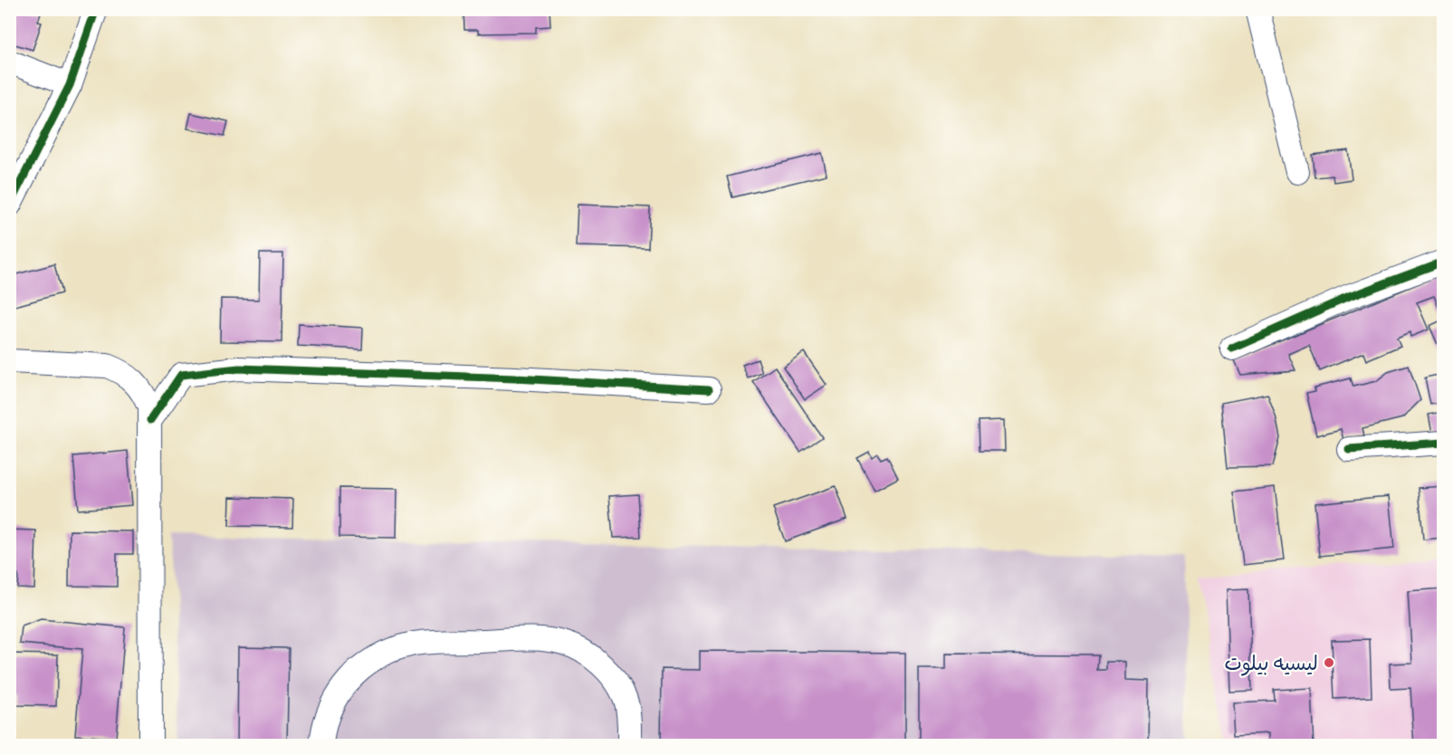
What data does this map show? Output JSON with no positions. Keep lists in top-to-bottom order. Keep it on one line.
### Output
{"places":["ليسيه بيلوت"]}
